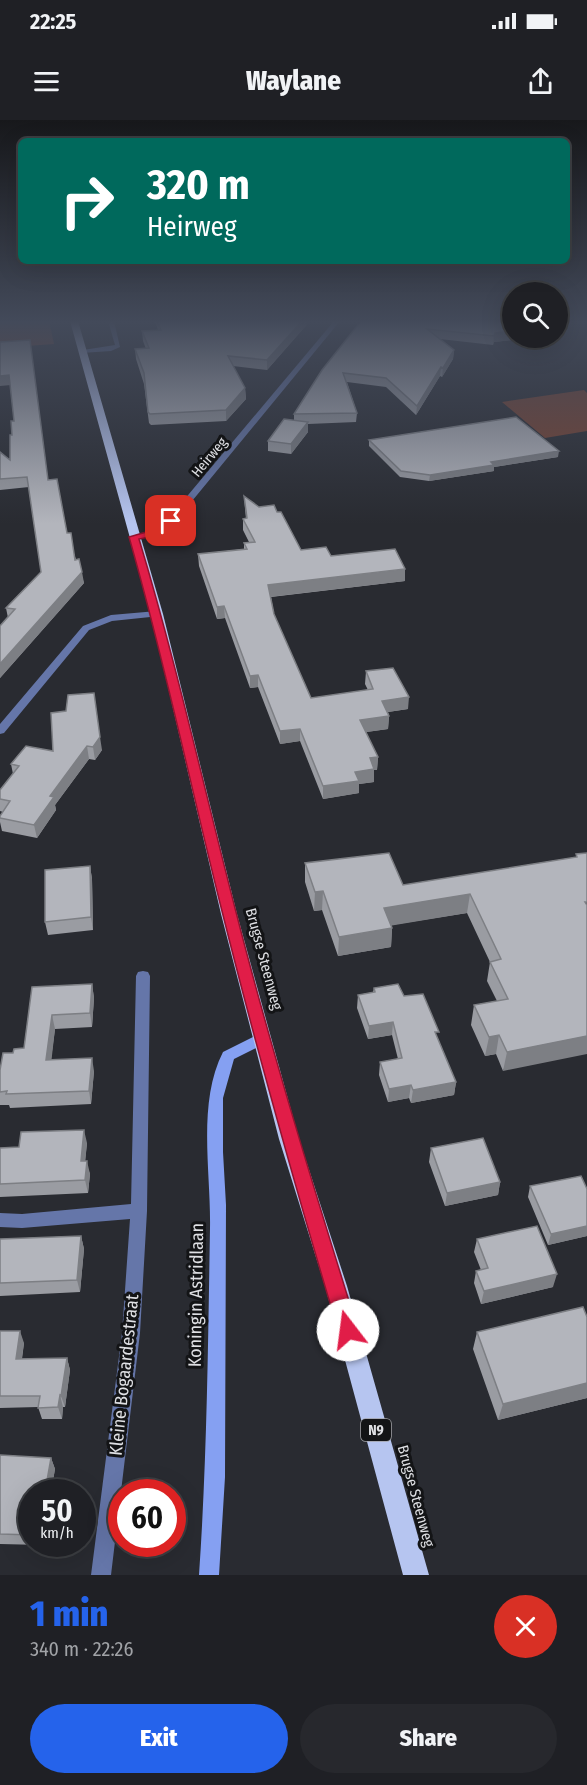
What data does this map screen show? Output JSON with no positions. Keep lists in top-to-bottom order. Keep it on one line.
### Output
{"streets":{"main road":["Brugse Steenweg","Koningin Astridlaan","N9"],"street":["Heirweg","Kleine Bogaardestraat"]},"crossings":[["Heirweg","Brugse Steenweg"],["Brugse Steenweg","Koningin Astridlaan"]],"page":{"status":"22:25","header":"Waylane","turn":["320 m","Heirweg"],"speed":"50 km/h","limit":"60","heading":["1 min","340 m · 22:26"],"buttons":["Exit","Share"]}}
